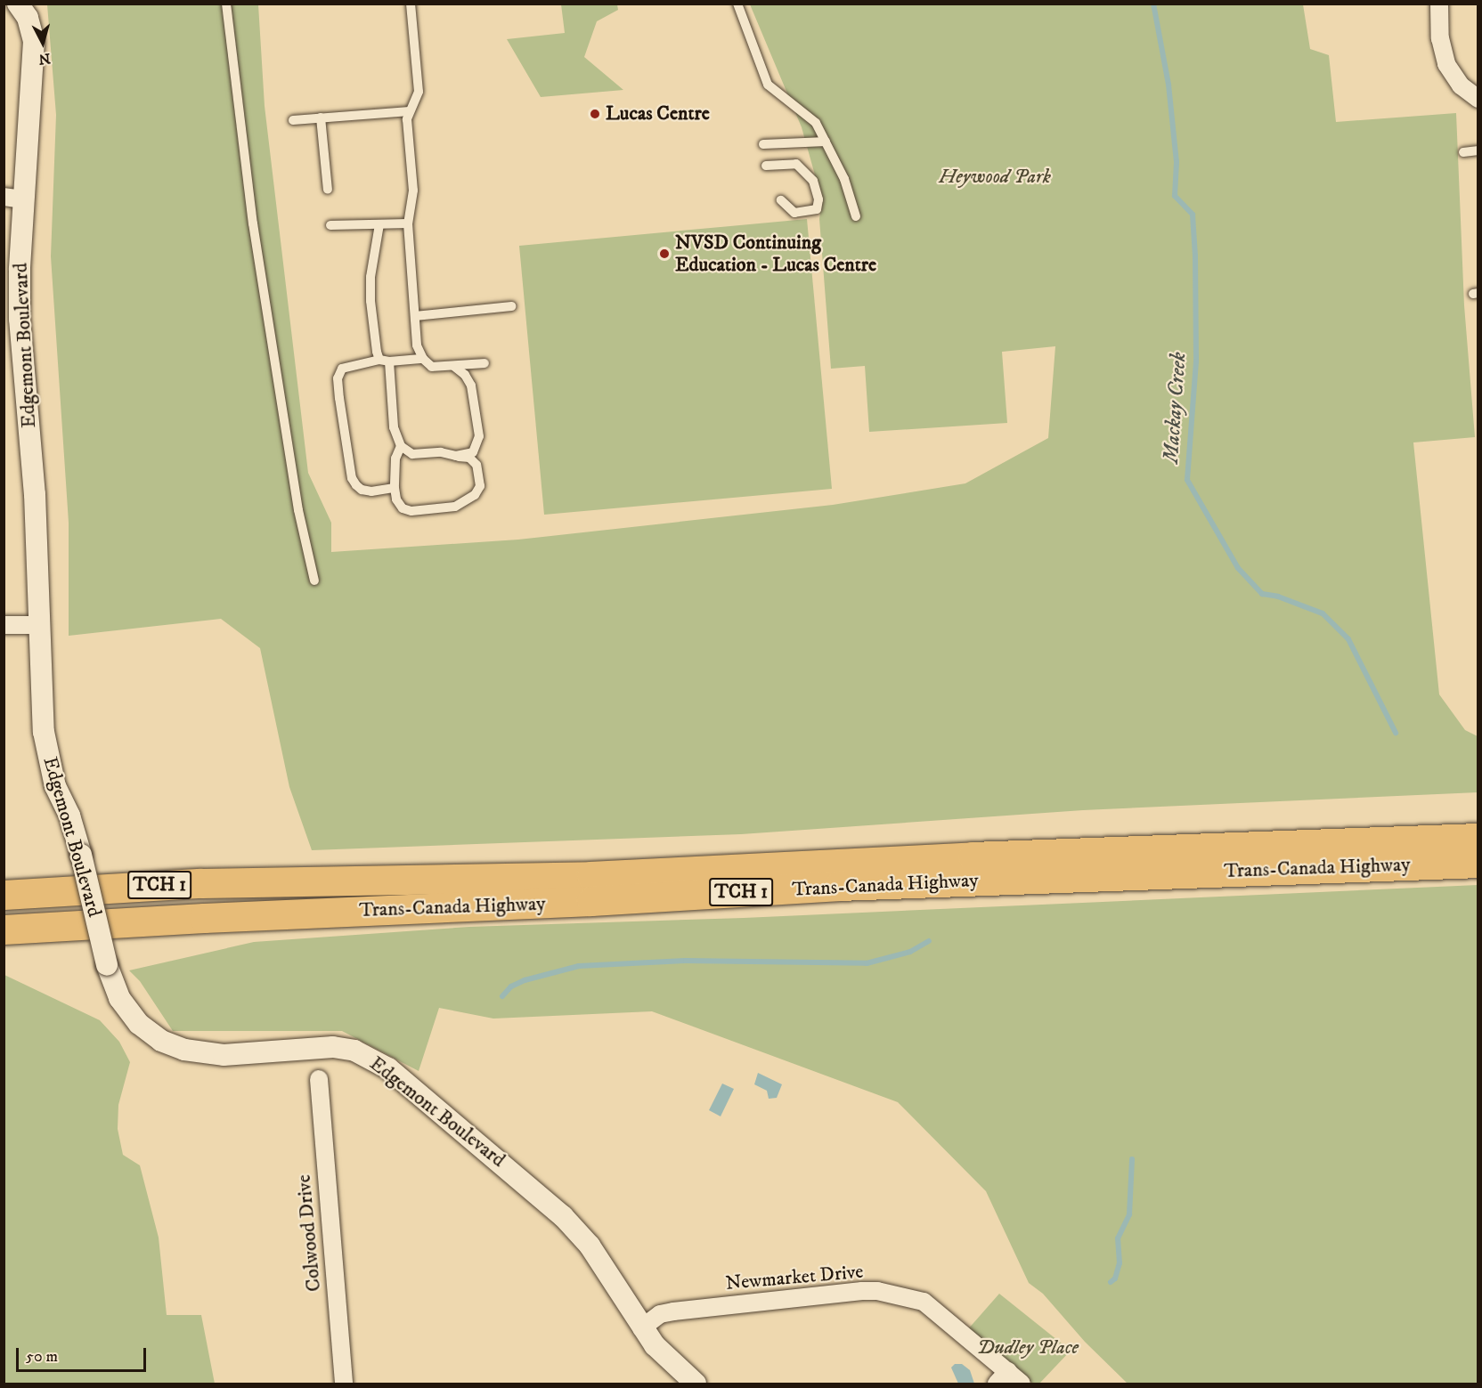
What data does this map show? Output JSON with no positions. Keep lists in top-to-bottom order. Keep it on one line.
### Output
{"streets":{"highway":["Trans-Canada Highway","TCH 1"],"street":["Edgemont Boulevard","Colwood Drive","Newmarket Drive"]},"crossings":[["Edgemont Boulevard","Newmarket Drive"]],"water":["Mackay Creek"],"parks":["Heywood Park","Dudley Place"],"places":["Lucas Centre","NVSD Continuing Education - Lucas Centre"],"scale_bar":"50 m","north":"bottom"}
